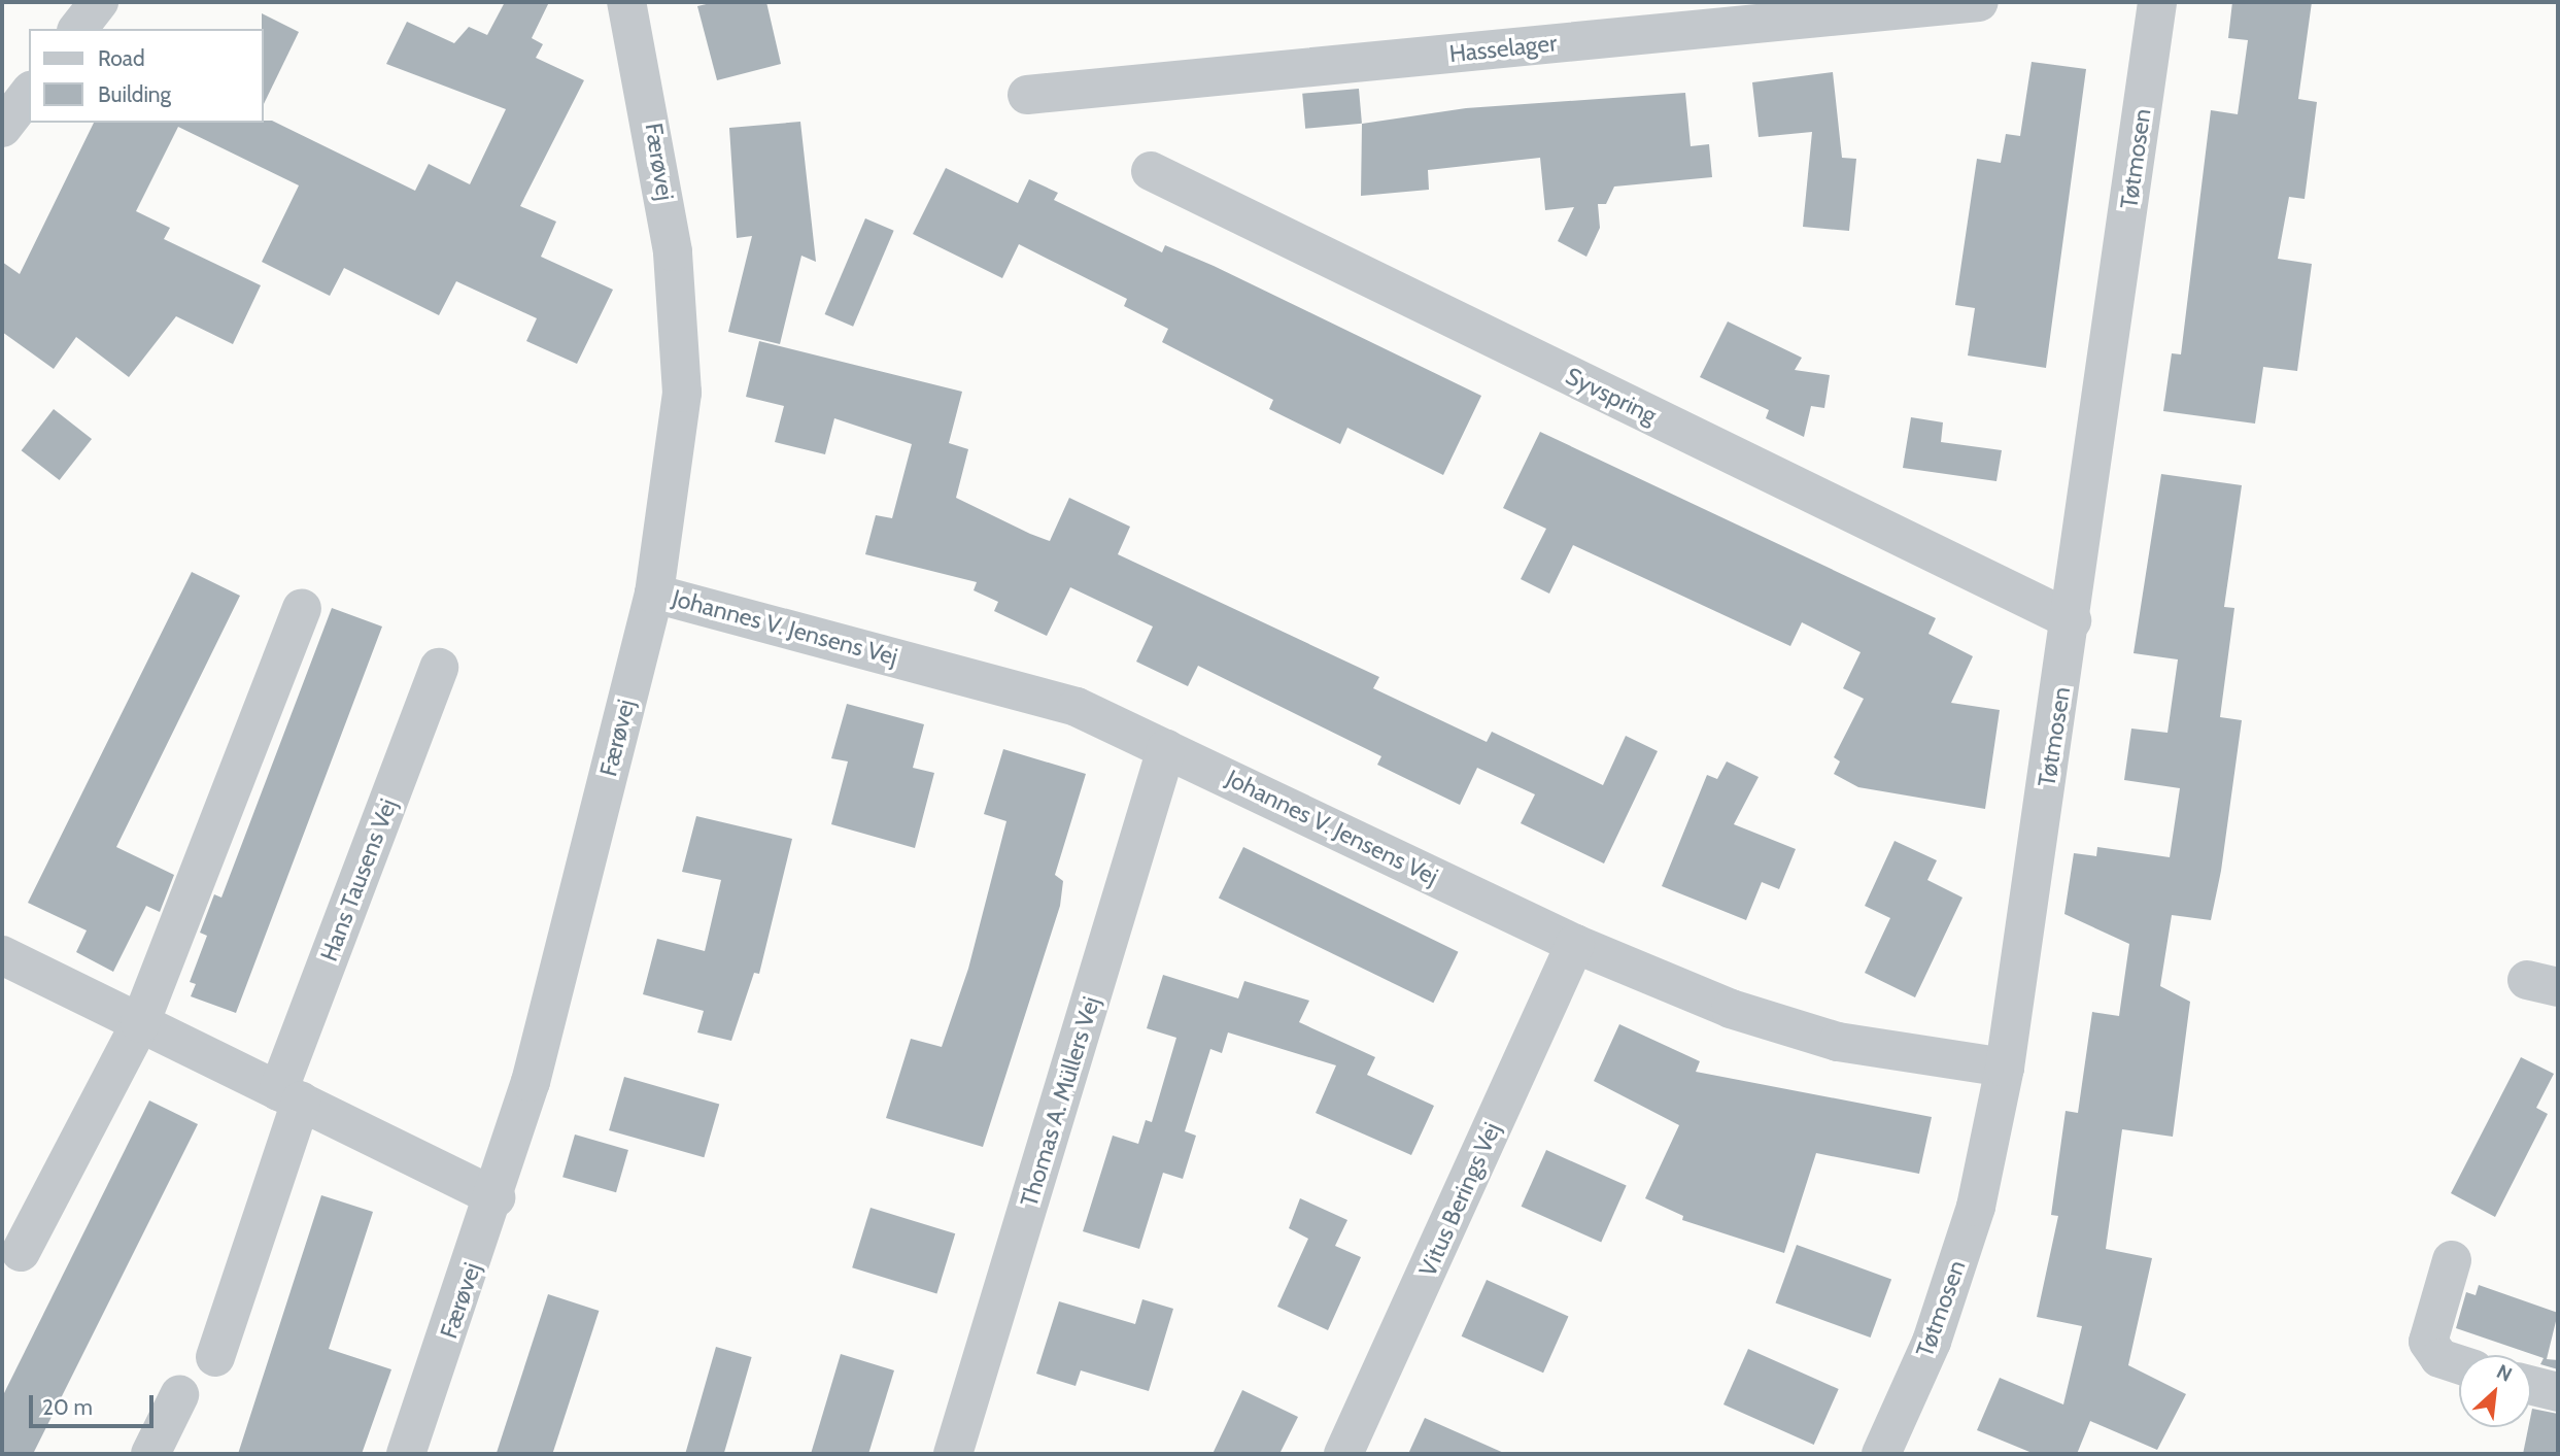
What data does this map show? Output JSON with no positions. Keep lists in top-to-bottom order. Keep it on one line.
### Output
{"streets":{"street":["Hasselager","Tøtmosen","Færøvej","Syvspring","Johannes V. Jensens Vej","Hans Tausens Vej","Thomas A. Müllers Vej","Vitus Berings Vej"]},"crossings":[["Tøtmosen","Syvspring"],["Tøtmosen","Johannes V. Jensens Vej"],["Færøvej","Johannes V. Jensens Vej"],["Johannes V. Jensens Vej","Thomas A. Müllers Vej"],["Johannes V. Jensens Vej","Vitus Berings Vej"]],"legend":["Road","Building"],"scale_bar":"20 m","north":"top right"}
